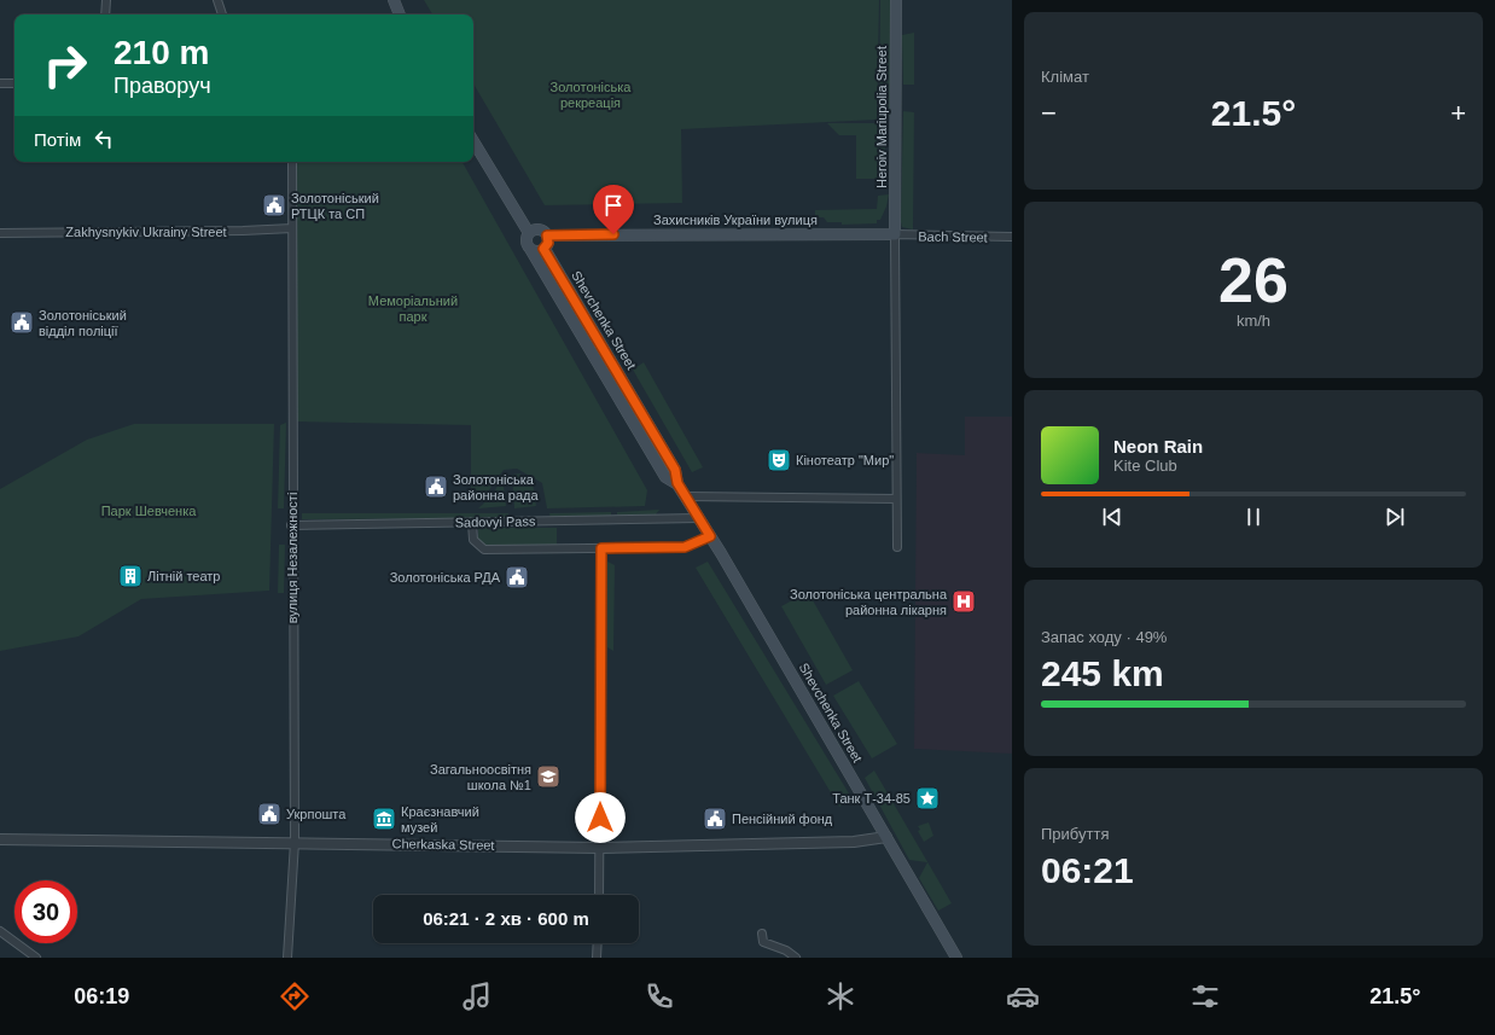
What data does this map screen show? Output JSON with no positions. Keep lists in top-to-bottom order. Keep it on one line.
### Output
{"streets":{"main road":["Heroiv Mariupolia Street","Захисників України вулиця","Shevchenka Street"],"street":["Zakhysnykiv Ukrainy Street","Bach Street","Sadovyi Pass","вулиця Незалежності","Cherkaska Street"]},"crossings":[["Heroiv Mariupolia Street","Захисників України вулиця"],["Heroiv Mariupolia Street","Bach Street"],["Захисників України вулиця","Bach Street"],["Захисників України вулиця","Shevchenka Street"],["Zakhysnykiv Ukrainy Street","вулиця Незалежності"],["Shevchenka Street","Sadovyi Pass"],["Shevchenka Street","Cherkaska Street"],["Sadovyi Pass","вулиця Незалежності"],["вулиця Незалежності","Cherkaska Street"]],"parks":["Золотоніська рекреація","Меморіальний парк","Парк Шевченка"],"places":{"public building":["Золотоніський РТЦК та СП","Золотоніський відділ поліції","Золотоніська районна рада","Золотоніська РДА","Укрпошта","Пенсійний фонд"],"theatre":["Кінотеатр \"Мир\""],"building":["Літній театр"],"hospital":["Золотоніська центральна районна лікарня"],"school or university":["Загальноосвітня школа №1"],"place":["Танк Т-34-85"],"museum":["Краєзнавчий музей"]},"page":{"tile":["Клімат",["26","km/h"],["Запас ходу · 49%","245 km"],["Прибуття","06:21"]],"turn":["210 m","Праворуч"],"heat":["−","21.5°","+"],"then":"Потім","song":["Neon Rain","Kite Club"],"limit":"30","trip":"06:21 · 2 хв · 600 m","tabs":["06:19","21.5°"]}}
